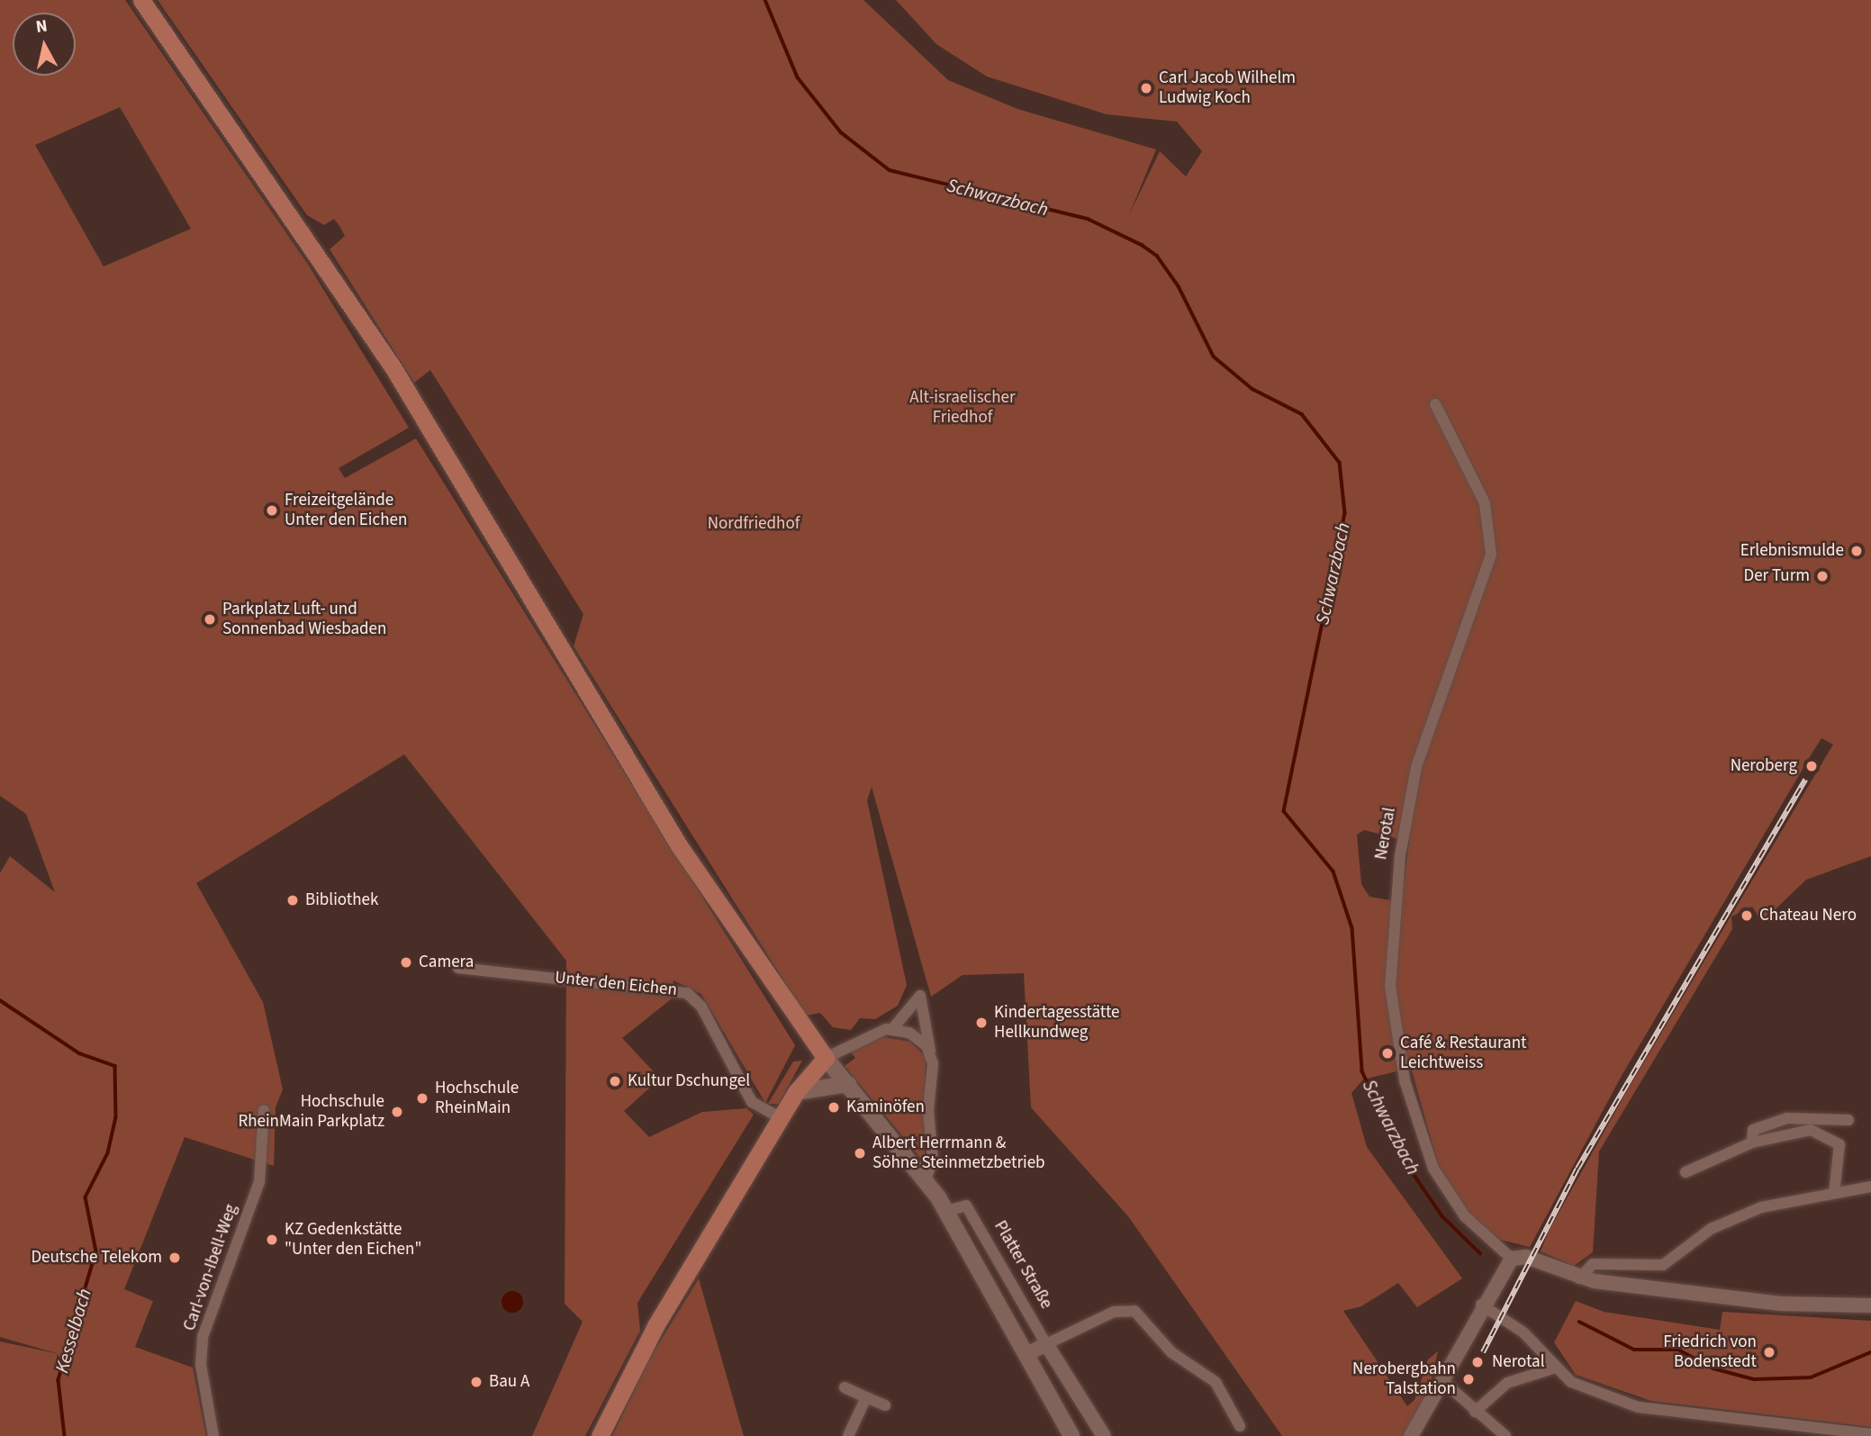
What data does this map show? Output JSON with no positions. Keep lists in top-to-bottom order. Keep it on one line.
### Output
{"streets":{"street":["Nerotal","Unter den Eichen","Platter Straße","Carl-von-Ibell-Weg"]},"water":["Schwarzbach","Kesselbach"],"parks":["Alt-israelischer Friedhof","Nordfriedhof"],"places":["Carl Jacob Wilhelm Ludwig Koch","Freizeitgelände Unter den Eichen","Erlebnismulde","Der Turm","Parkplatz Luft- und Sonnenbad Wiesbaden","Neroberg","Bibliothek","Chateau Nero","Camera","Kindertagesstätte Hellkundweg","Café & Restaurant Leichtweiss","Kultur Dschungel","Hochschule RheinMain","Kaminöfen","Hochschule RheinMain Parkplatz","Albert Herrmann & Söhne Steinmetzbetrieb","KZ Gedenkstätte \"Unter den Eichen\"","Deutsche Telekom","Friedrich von Bodenstedt","Nerotal","Nerobergbahn Talstation","Bau A"],"north":"top"}
